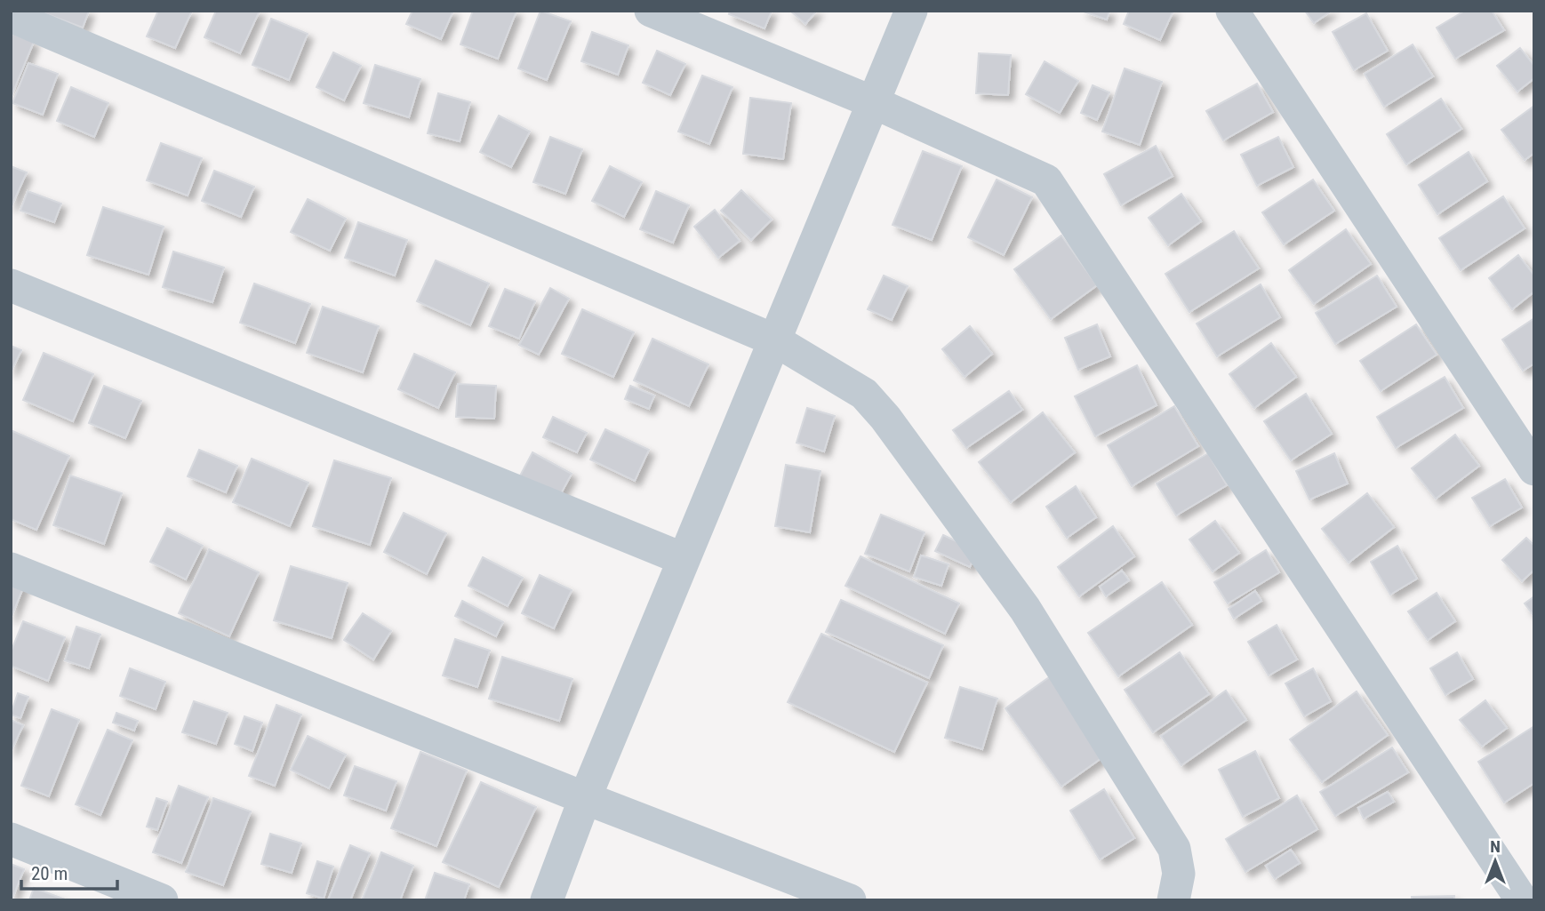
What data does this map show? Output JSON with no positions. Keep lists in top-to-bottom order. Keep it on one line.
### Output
{"scale_bar":"20 m","north":"top"}
